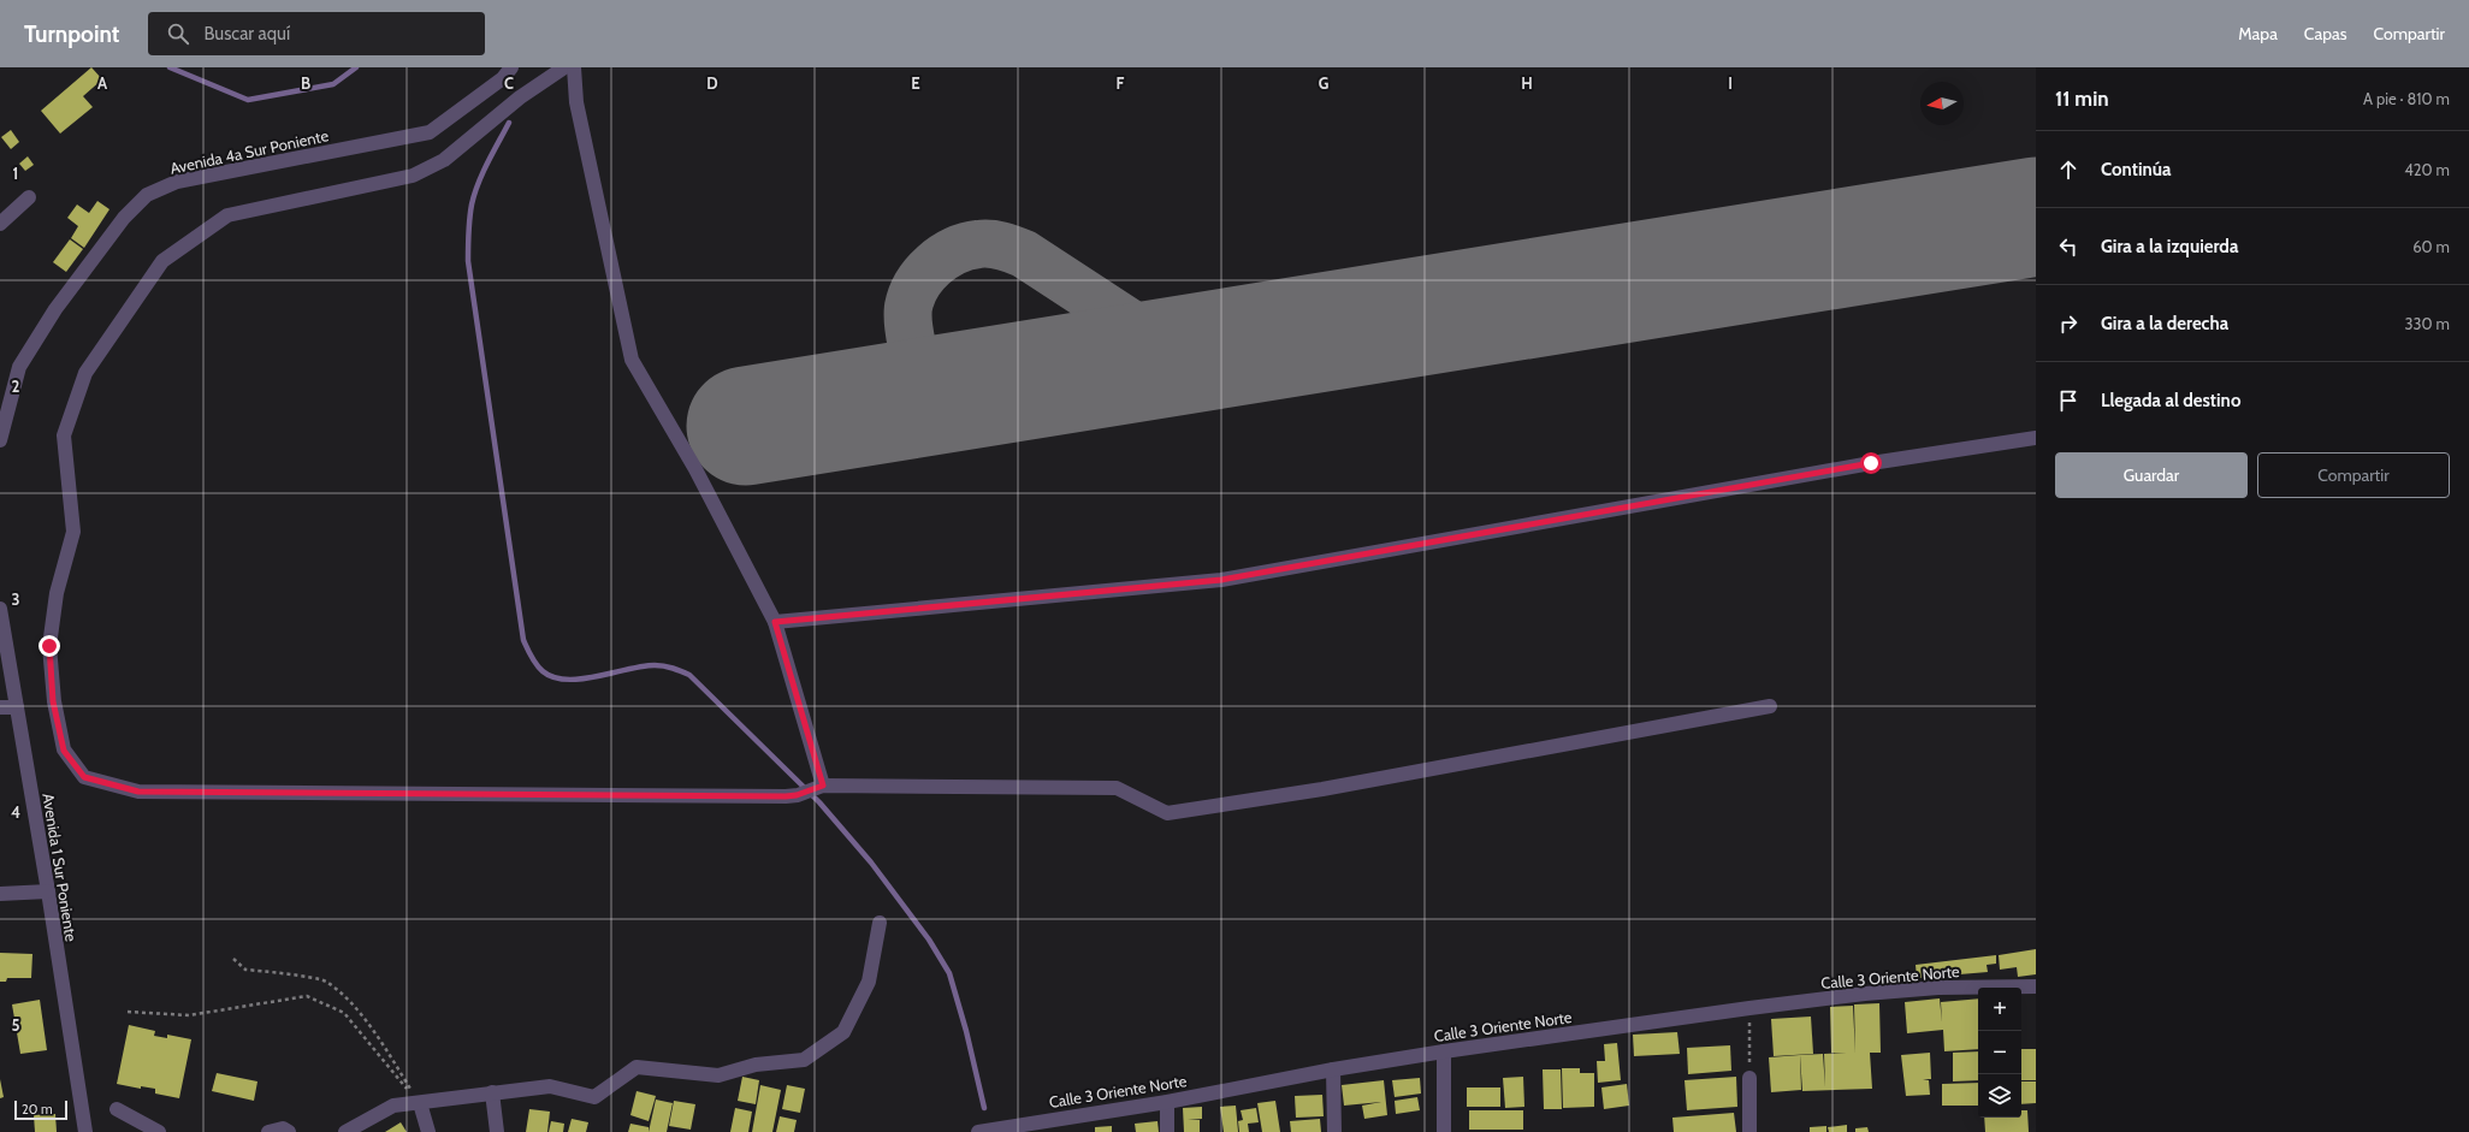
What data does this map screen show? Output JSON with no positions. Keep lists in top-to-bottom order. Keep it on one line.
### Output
{"streets":{"street":["Avenida 4a Sur Poniente","Avenida 1 Sur Poniente","Calle 3 Oriente Norte"]},"scale_bar":"20 m","north":"left","page":{"header":"Turnpoint","search":"Buscar aquí","nav":["Mapa","Capas","Compartir"],"heading":["11 min","A pie · 810 m"],"list":[["Continúa","420 m"],["Gira a la izquierda","60 m"],["Gira a la derecha","330 m"],"Llegada al destino"],"buttons":["Guardar","Compartir"],"map_buttons":["+","−"],"scale":"20 m"},"grid":{"columns":["A","B","C","D","E","F","G","H","I"],"rows":["1","2","3","4","5"]}}
